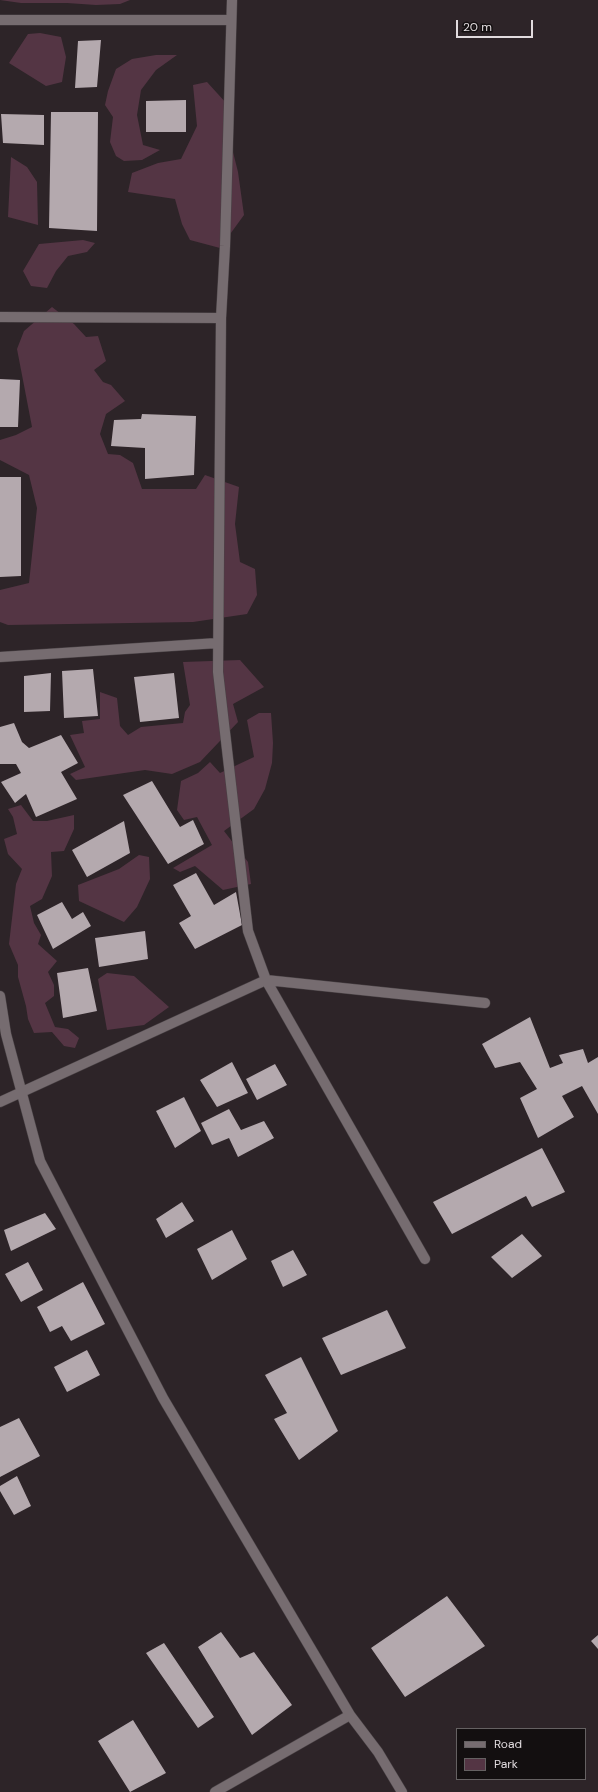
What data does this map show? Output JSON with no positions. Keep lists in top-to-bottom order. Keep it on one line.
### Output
{"legend":["Road","Park"],"scale_bar":"20 m"}
